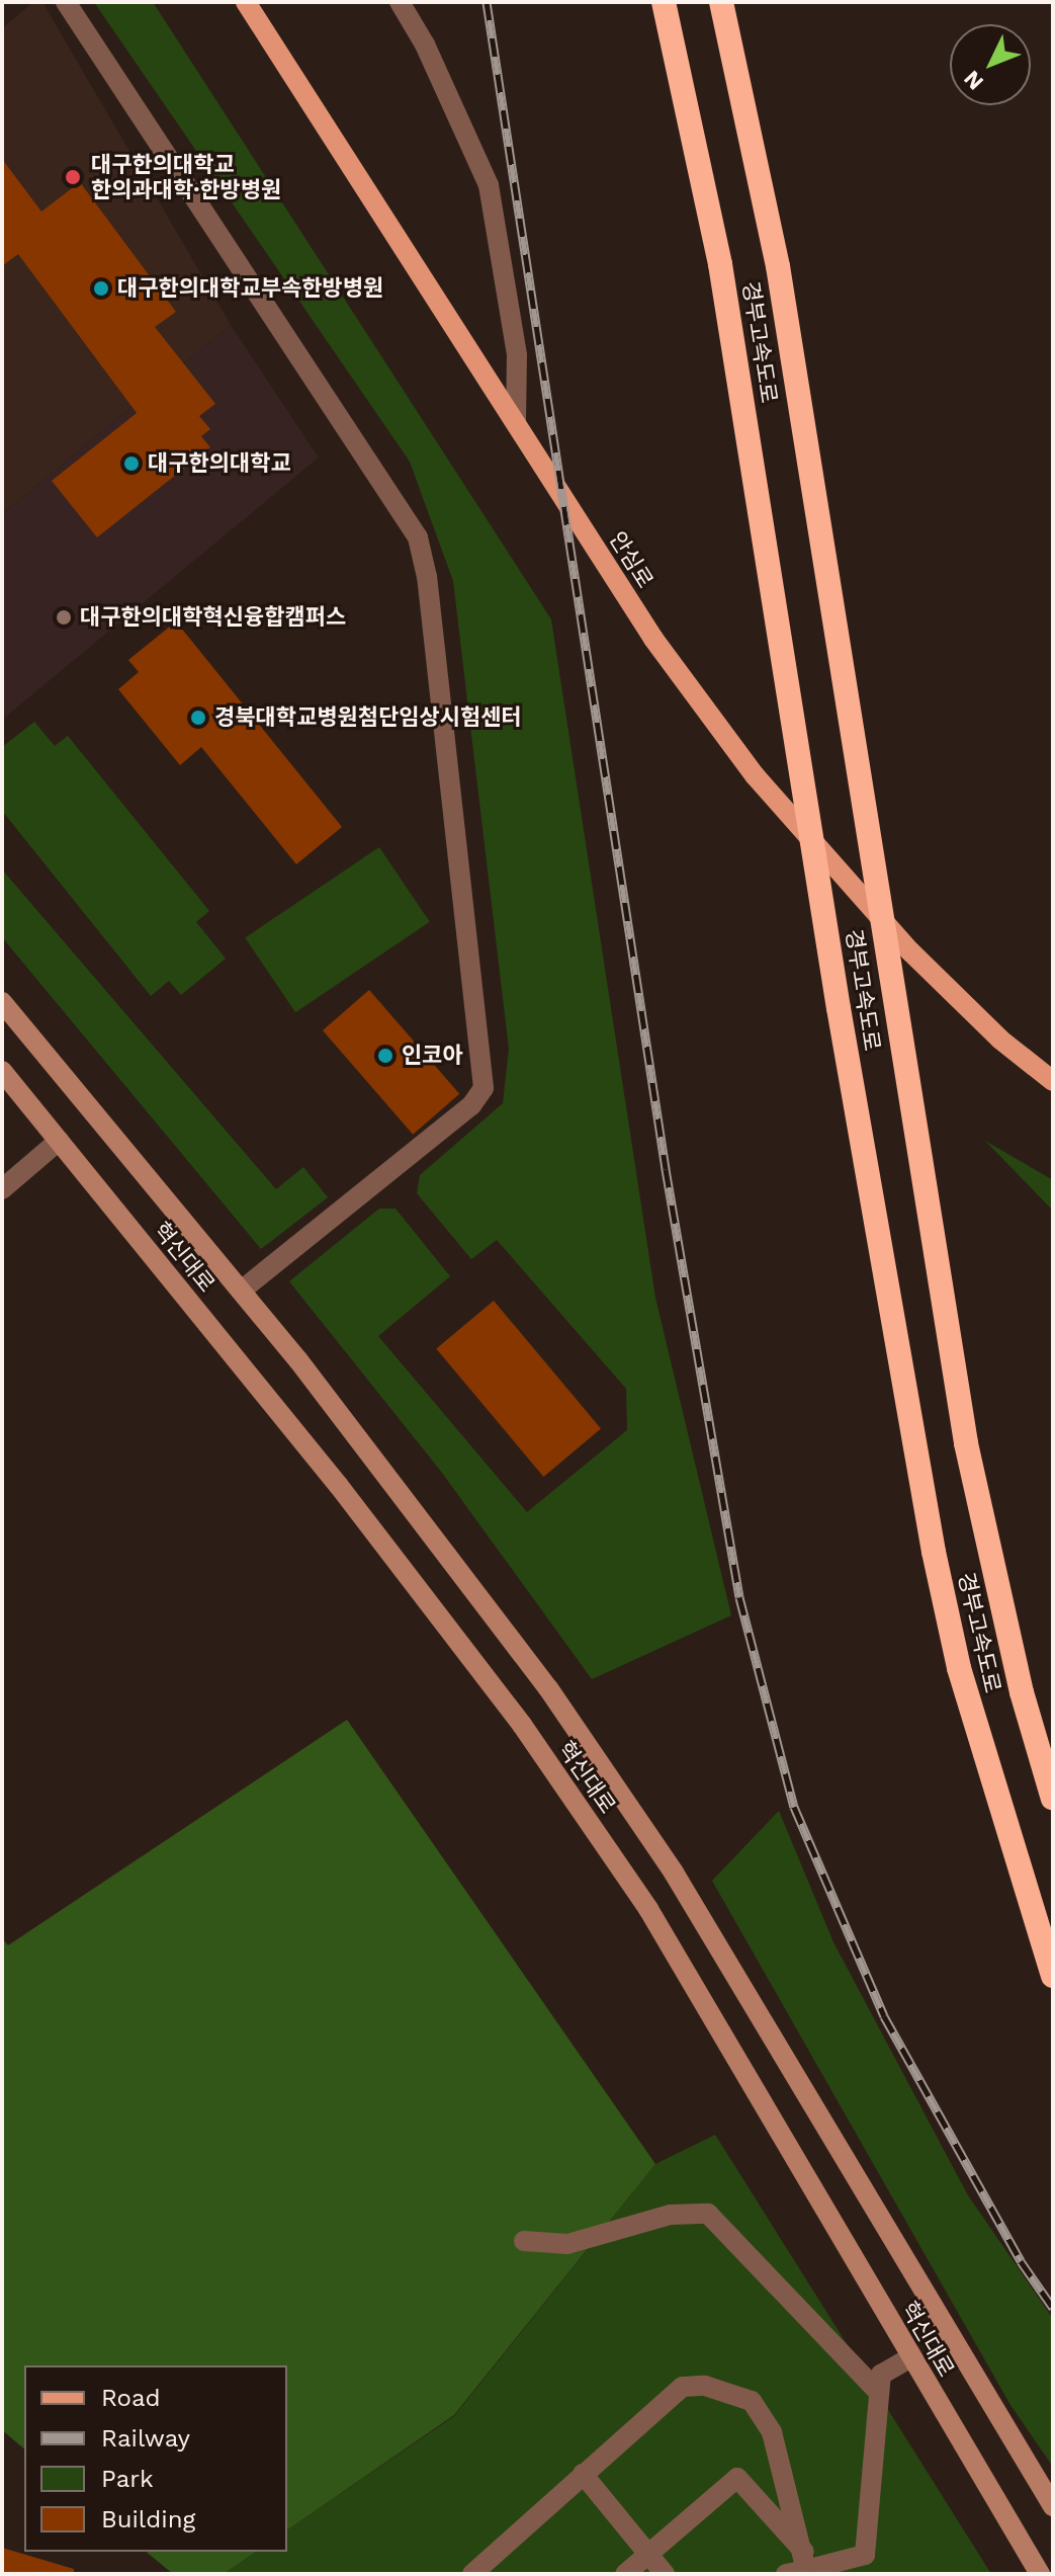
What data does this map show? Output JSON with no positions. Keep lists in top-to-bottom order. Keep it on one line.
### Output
{"streets":{"highway":["경부고속도로"],"main road":["안심로","혁신대로"]},"places":["대구한의대학교 한의과대학·한방병원","대구한의대학교부속한방병원","대구한의대학교","대구한의대학혁신융합캠퍼스","경북대학교병원첨단임상시험센터","인코아"],"legend":["Road","Railway","Park","Building"],"north":"bottom left"}
